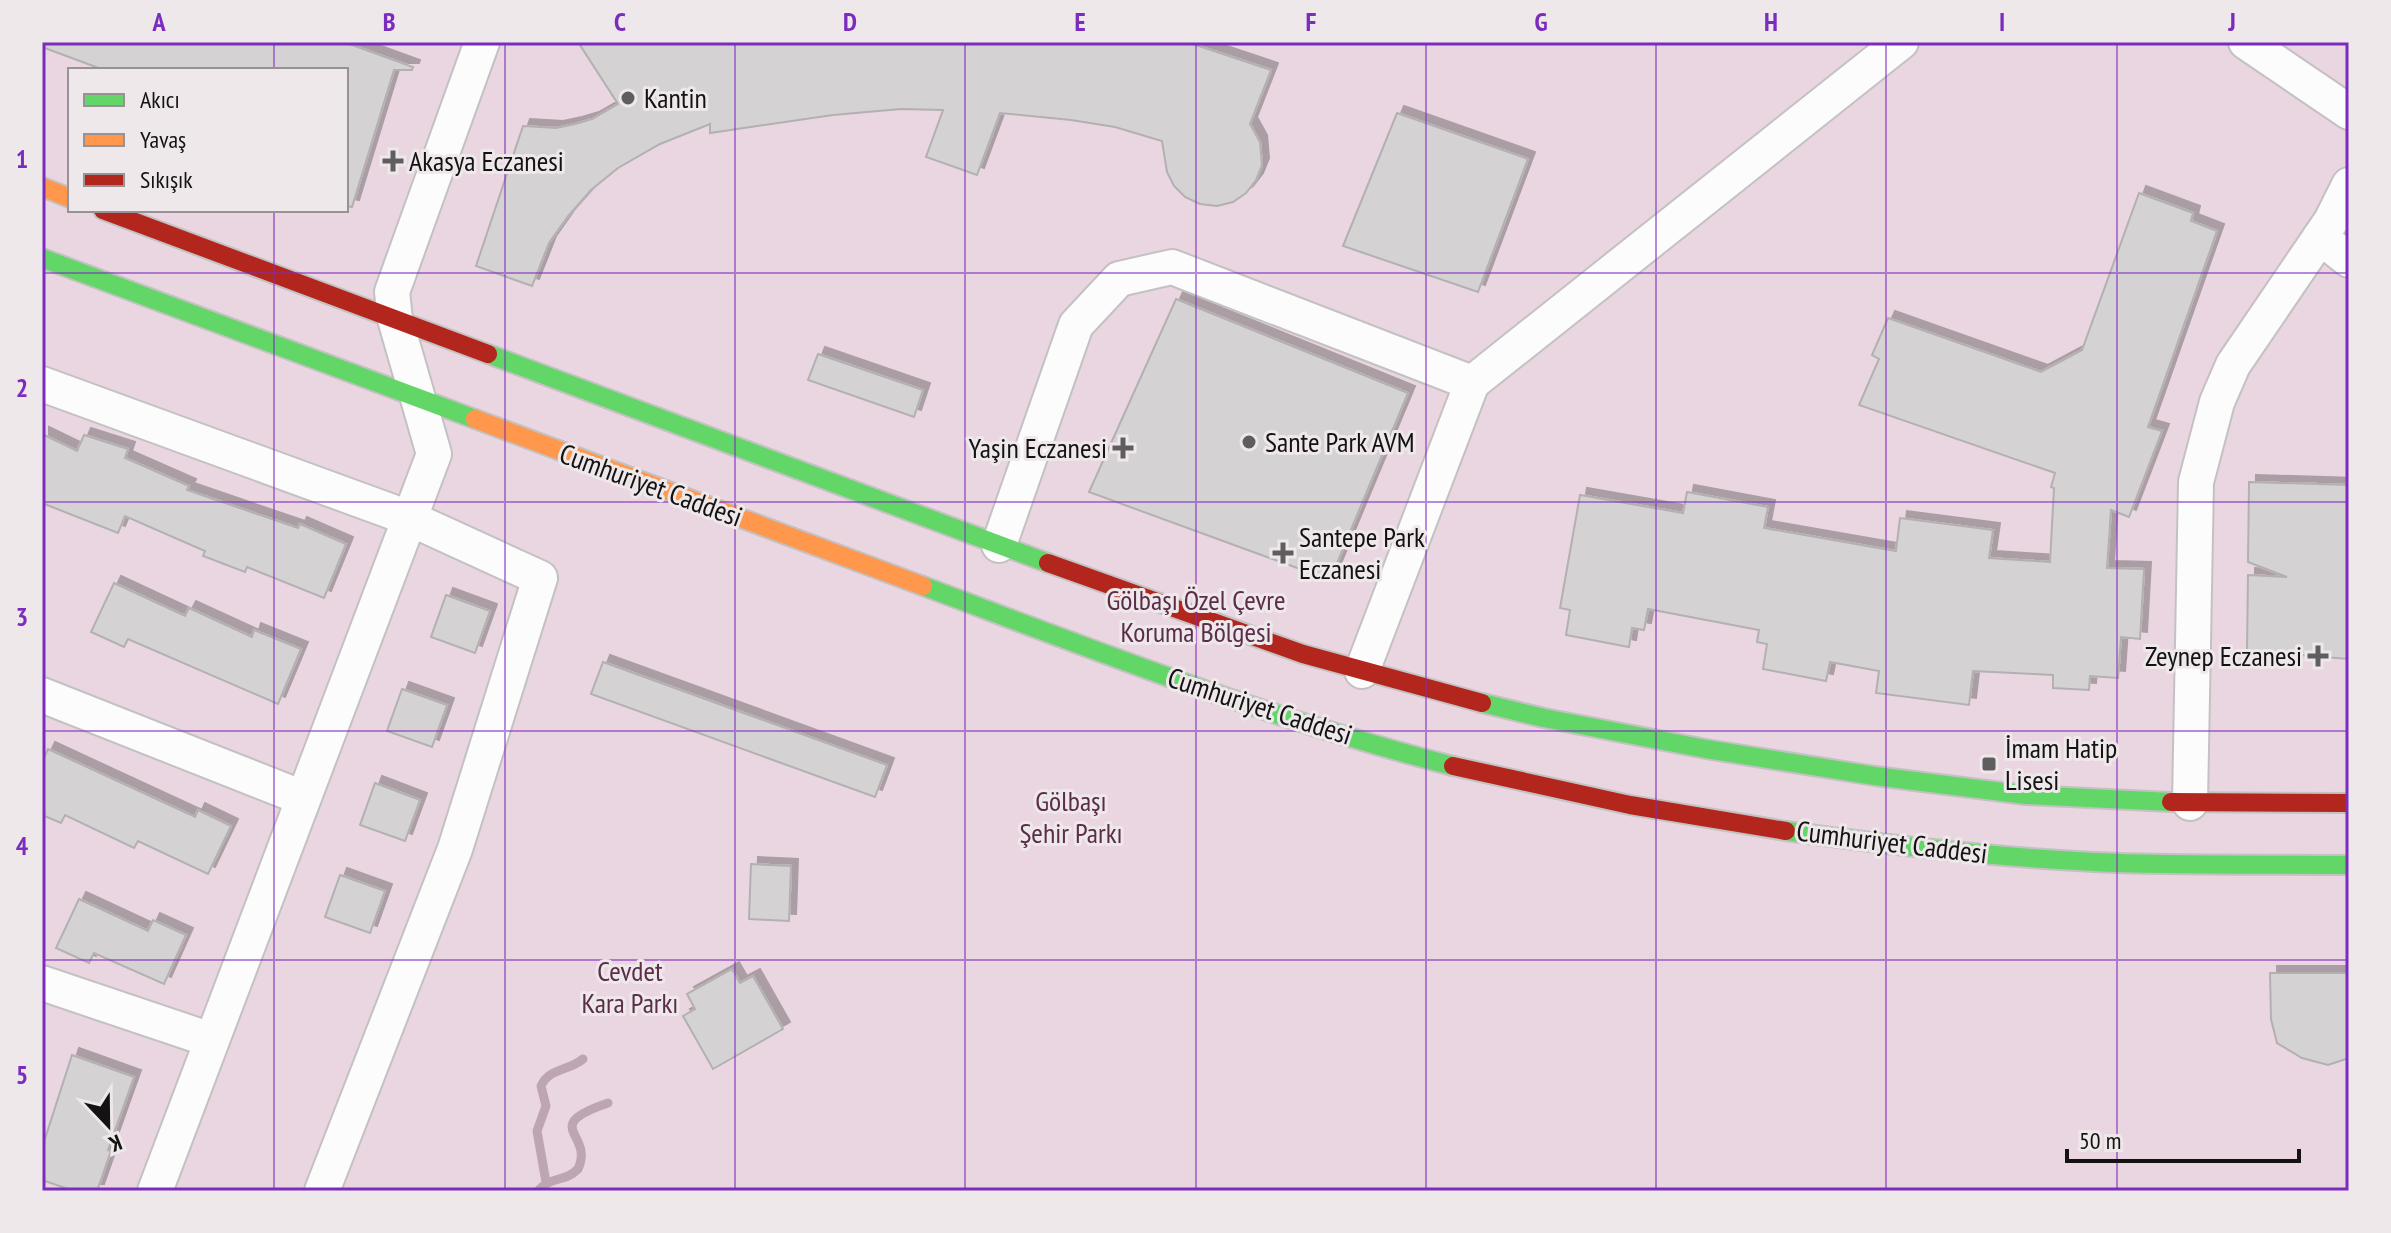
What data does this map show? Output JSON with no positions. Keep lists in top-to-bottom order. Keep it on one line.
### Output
{"streets":{"main road":["Cumhuriyet Caddesi"]},"parks":["Gölbaşı Özel Çevre Koruma Bölgesi","Gölbaşı Şehir Parkı","Cevdet Kara Parkı"],"places":{"other":["Kantin","Sante Park AVM"],"health":["Akasya Eczanesi","Yaşin Eczanesi","Santepe Park Eczanesi","Zeynep Eczanesi"],"transit":["İmam Hatip Lisesi"]},"legend":["Akıcı","Yavaş","Sıkışık"],"scale_bar":"50 m","north":"bottom","grid":{"columns":["A","B","C","D","E","F","G","H","I","J"],"rows":["1","2","3","4","5"]}}
